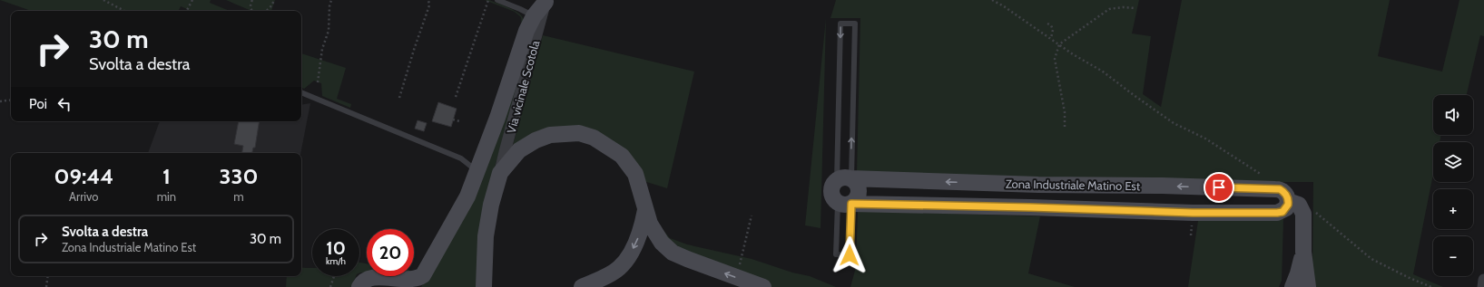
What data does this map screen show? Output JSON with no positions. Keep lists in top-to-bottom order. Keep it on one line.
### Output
{"streets":{"street":["Via vicinale Scotola","Zona Industriale Matino Est"]},"page":{"turn":["30 m","Svolta a destra"],"then":"Poi","map_buttons":["+","−"],"eta":["09:44","Arrivo","1","min","330","m"],"list":[{"name":"Svolta a destra","note":"Zona Industriale Matino Est","value":"30 m"}],"speed":"10 km/h","limit":"20"}}
